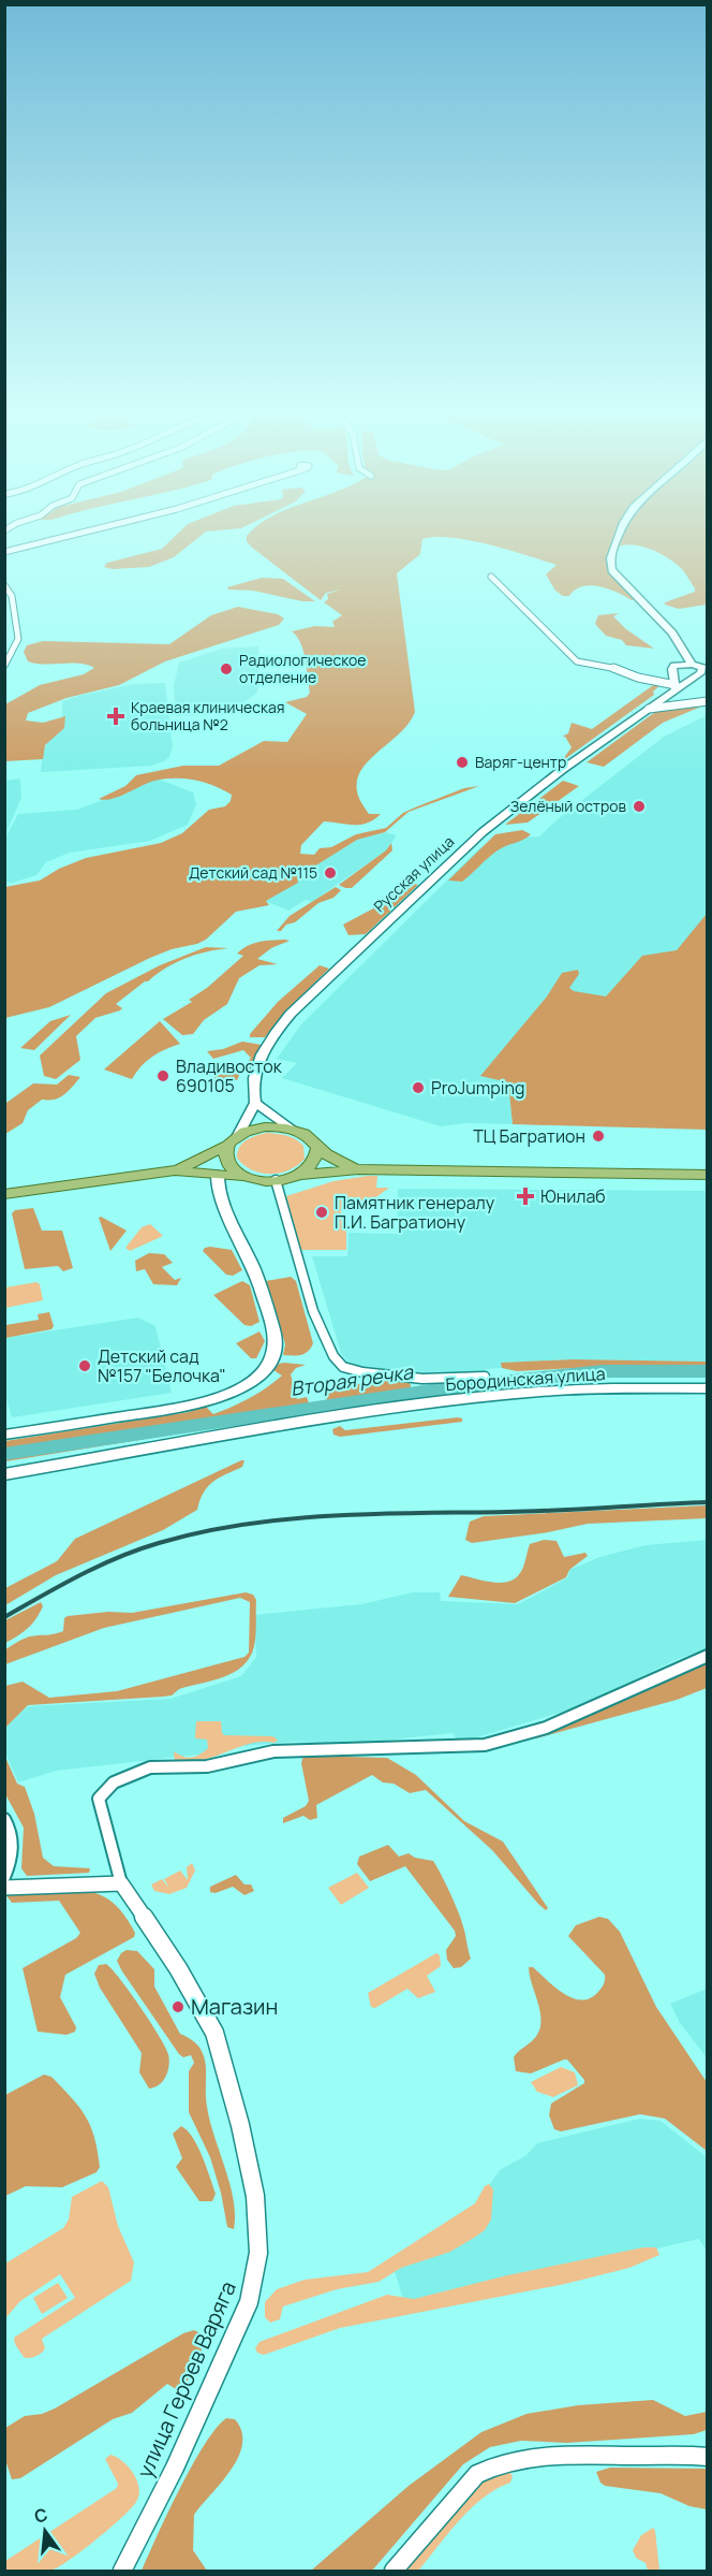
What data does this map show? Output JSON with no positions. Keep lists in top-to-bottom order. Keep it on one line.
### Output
{"streets":{"main road":["Русская улица","Бородинская улица"],"street":["улица Героев Варяга"]},"water":["Вторая речка"],"places":{"other":["Радиологическое отделение","Варяг-центр","Зелёный остров","Детский сад №115","Владивосток 690105","ProJumping","ТЦ Багратион","Памятник генералу П.И. Багратиону","Детский сад №157 \"Белочка\"","Магазин"],"health":["Краевая клиническая больница №2","Юнилаб"]},"north":"top"}
